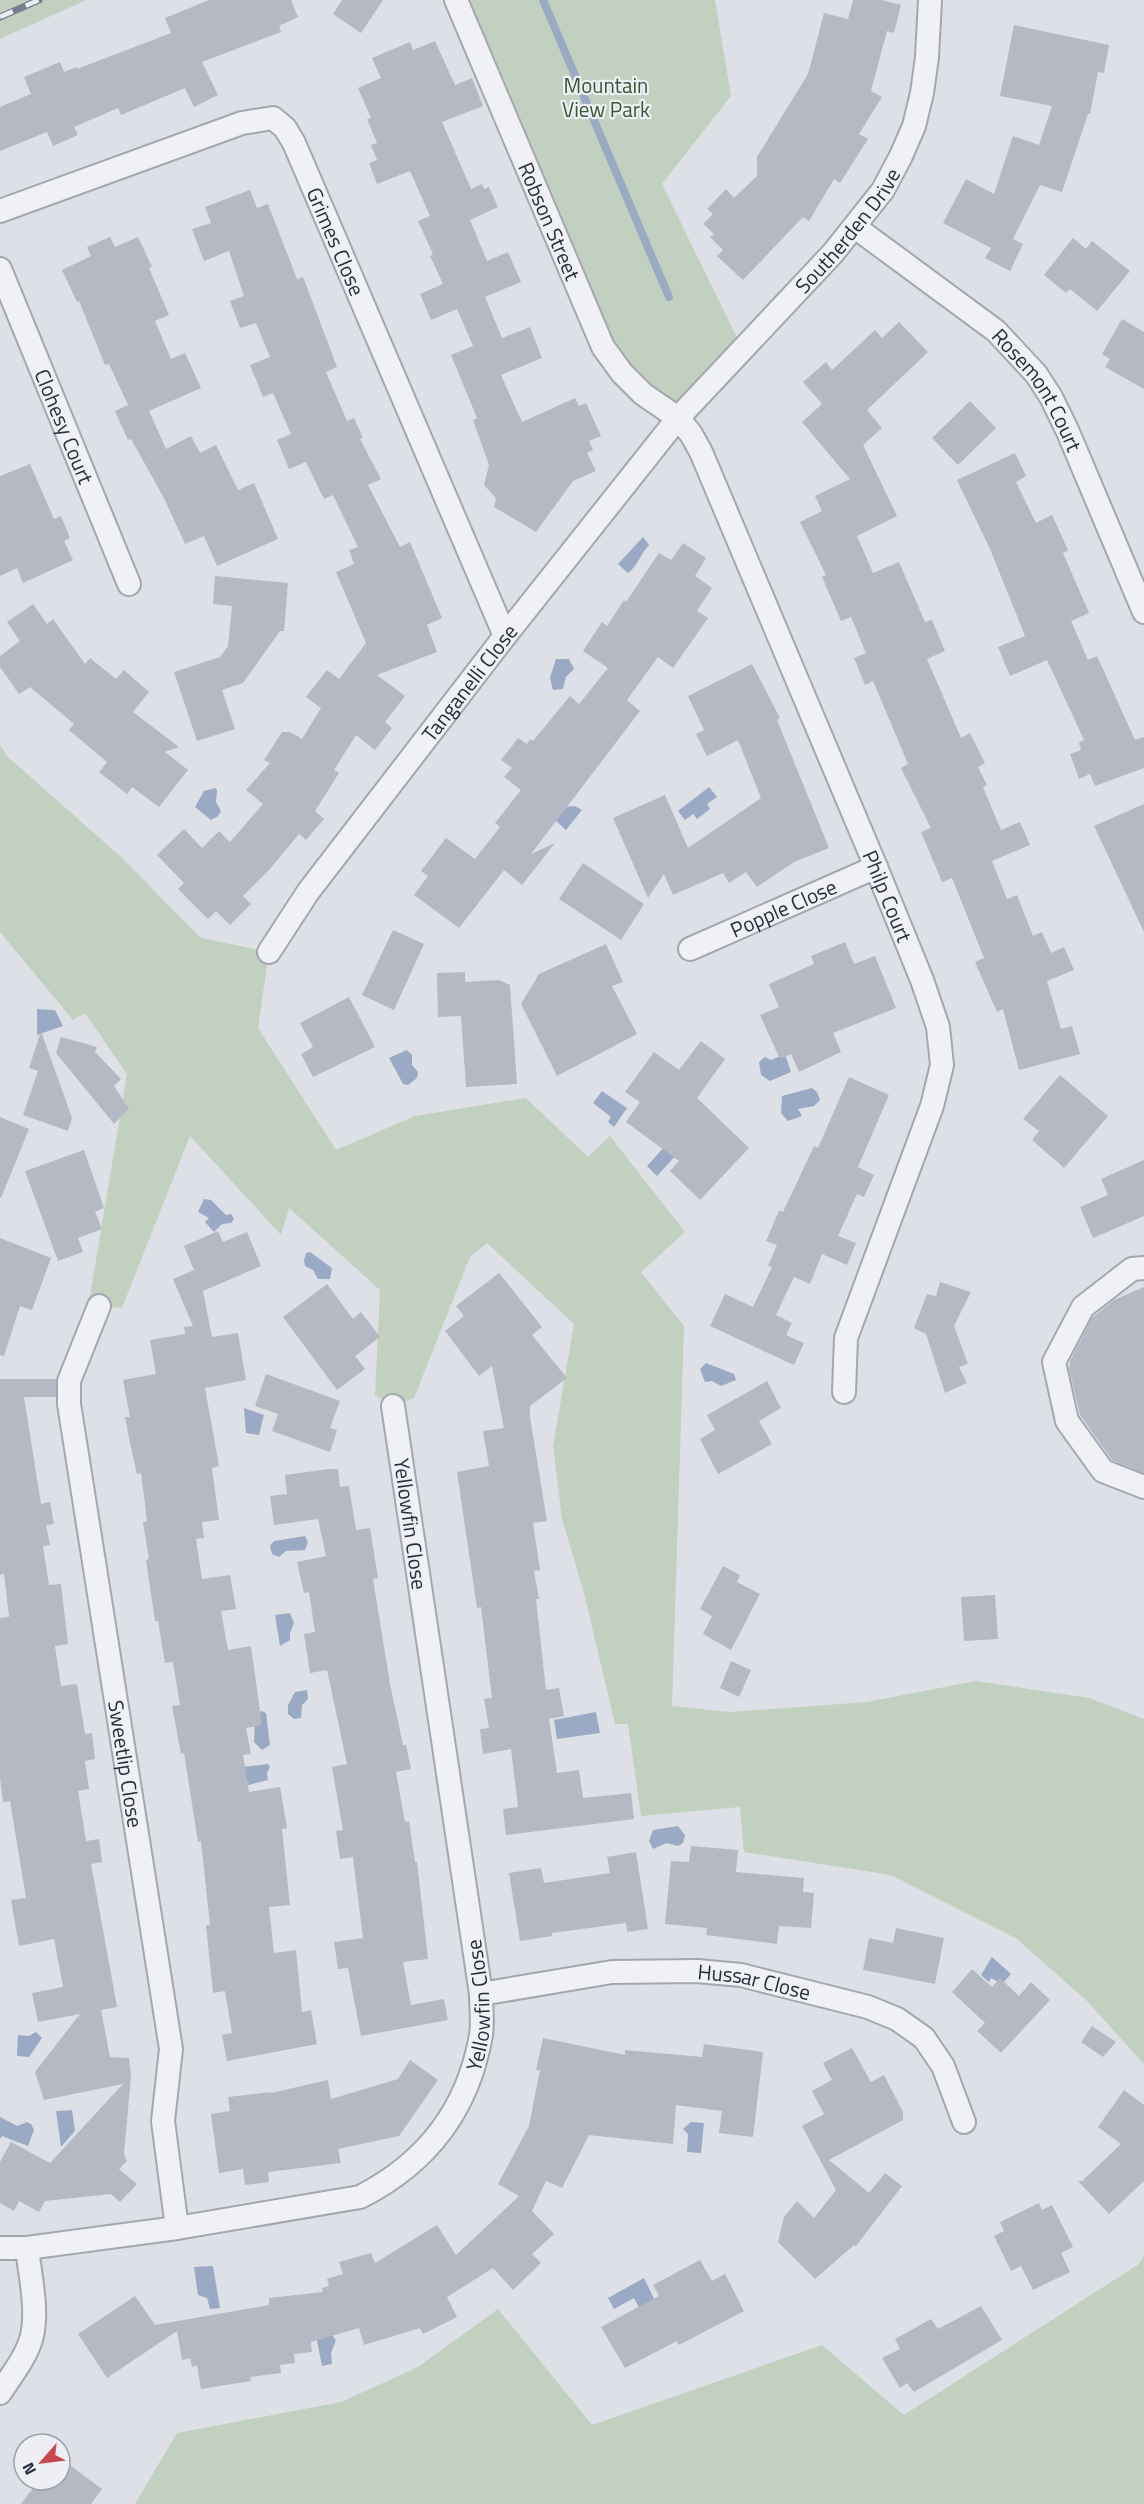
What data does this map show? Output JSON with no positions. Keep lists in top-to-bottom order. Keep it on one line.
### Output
{"streets":{"street":["Robson Street","Southerden Drive","Grimes Close","Rosemont Court","Clohesy Court","Tanganelli Close","Philp Court","Popple Close","Yellowfin Close","Sweetlip Close","Hussar Close"]},"crossings":[["Robson Street","Southerden Drive"],["Robson Street","Tanganelli Close"],["Robson Street","Philp Court"],["Southerden Drive","Rosemont Court"],["Southerden Drive","Tanganelli Close"],["Southerden Drive","Philp Court"],["Grimes Close","Tanganelli Close"],["Tanganelli Close","Philp Court"],["Philp Court","Popple Close"],["Yellowfin Close","Sweetlip Close"],["Yellowfin Close","Hussar Close"]],"parks":["Mountain View Park"],"north":"bottom left"}
